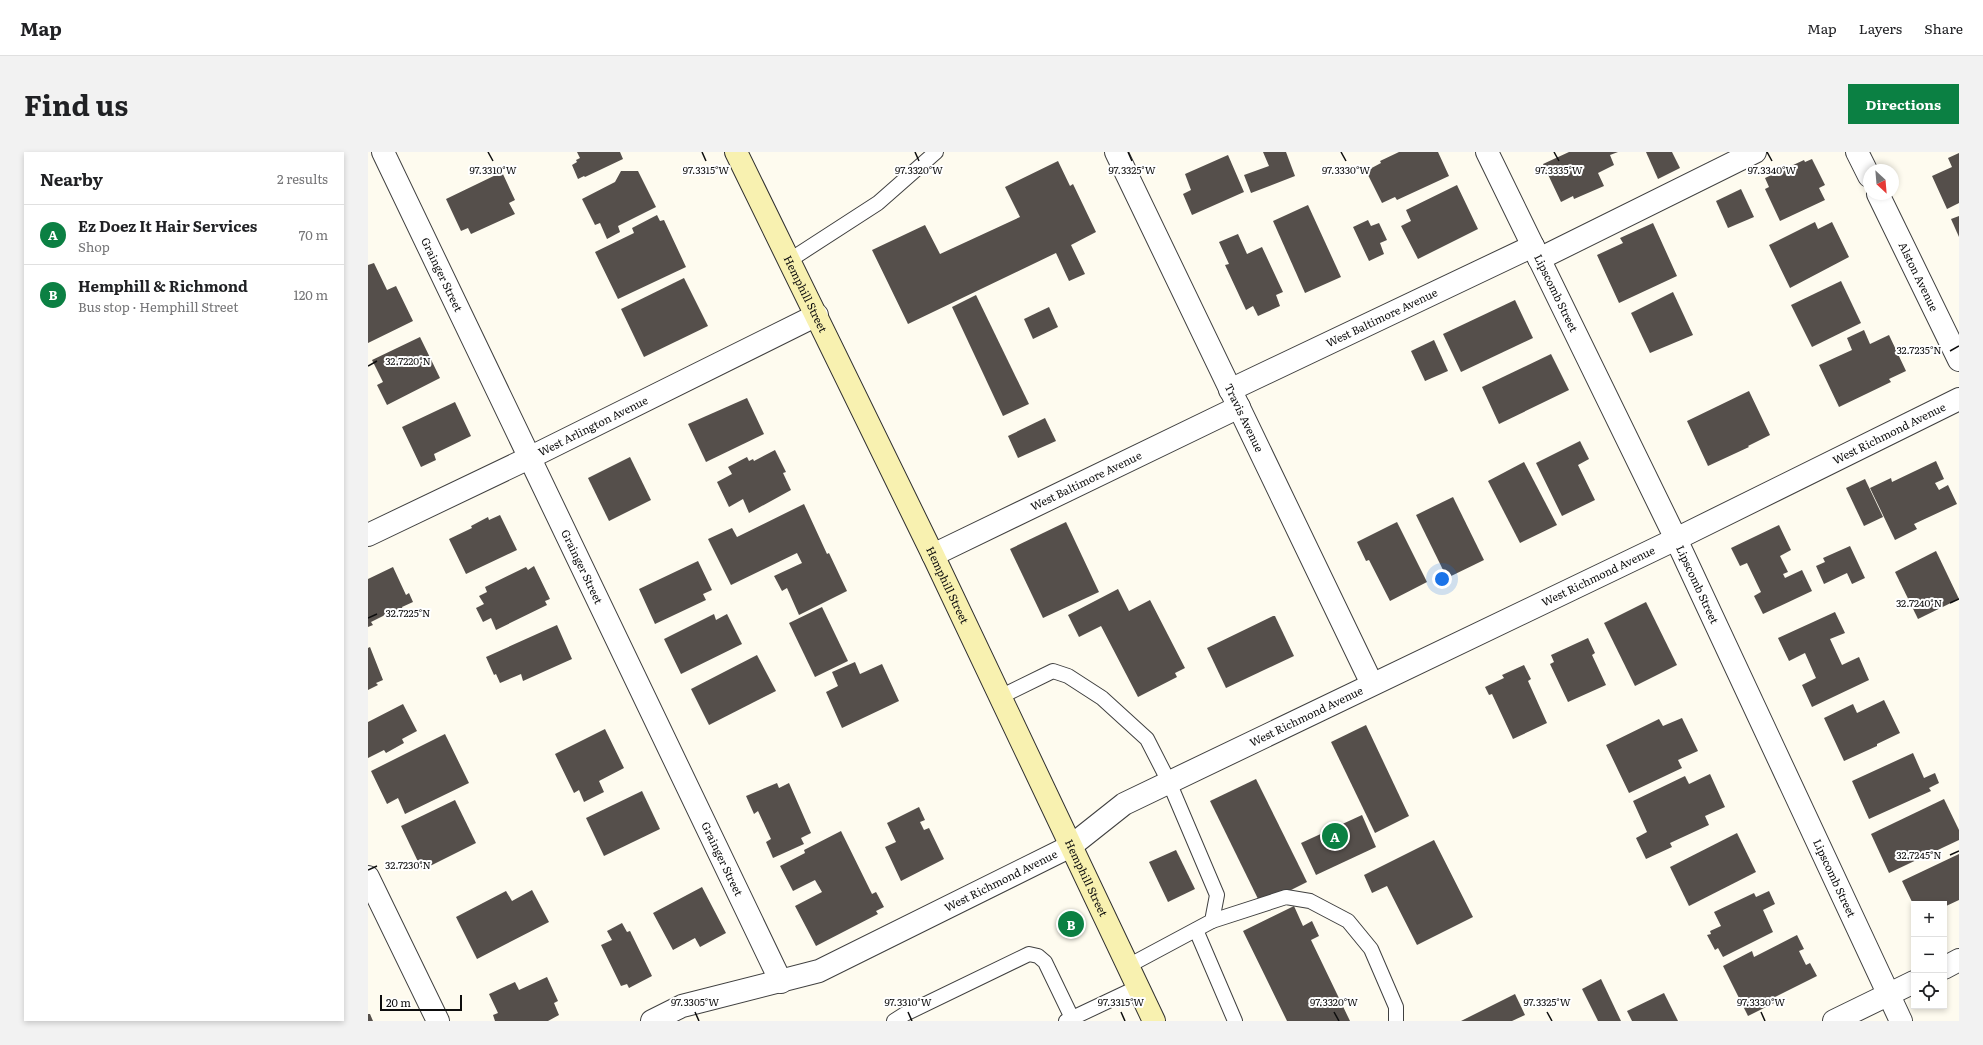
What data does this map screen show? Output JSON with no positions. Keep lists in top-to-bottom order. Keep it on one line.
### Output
{"streets":{"main road":["Hemphill Street"],"street":["Grainger Street","Alston Avenue","Lipscomb Street","West Baltimore Avenue","Travis Avenue","West Arlington Avenue","West Richmond Avenue"]},"crossings":[["Grainger Street","West Arlington Avenue"],["Grainger Street","West Richmond Avenue"],["Lipscomb Street","West Baltimore Avenue"],["Lipscomb Street","West Richmond Avenue"],["Hemphill Street","West Baltimore Avenue"],["Hemphill Street","West Arlington Avenue"],["Hemphill Street","West Richmond Avenue"],["West Baltimore Avenue","Travis Avenue"],["Travis Avenue","West Richmond Avenue"]],"scale_bar":"20 m","north":"bottom right","page":{"header":"Map","nav":["Map","Layers","Share"],"title":"Find us","buttons":"Directions","heading":["Nearby","2 results"],"list":[{"mark":"A","name":"Ez Doez It Hair Services","note":"Shop","value":"70 m"},{"mark":"B","name":"Hemphill & Richmond","note":"Bus stop · Hemphill Street","value":"120 m"}],"pins":["A","B"],"map_buttons":["+","−"],"scale":"20 m"},"coordinates":["97.3310°W","97.3315°W","97.3320°W","97.3325°W","97.3330°W","97.3335°W","97.3340°W","32.7235°N","32.7220°N","32.7240°N","32.7225°N","32.7245°N","32.7230°N","97.3305°W"]}
